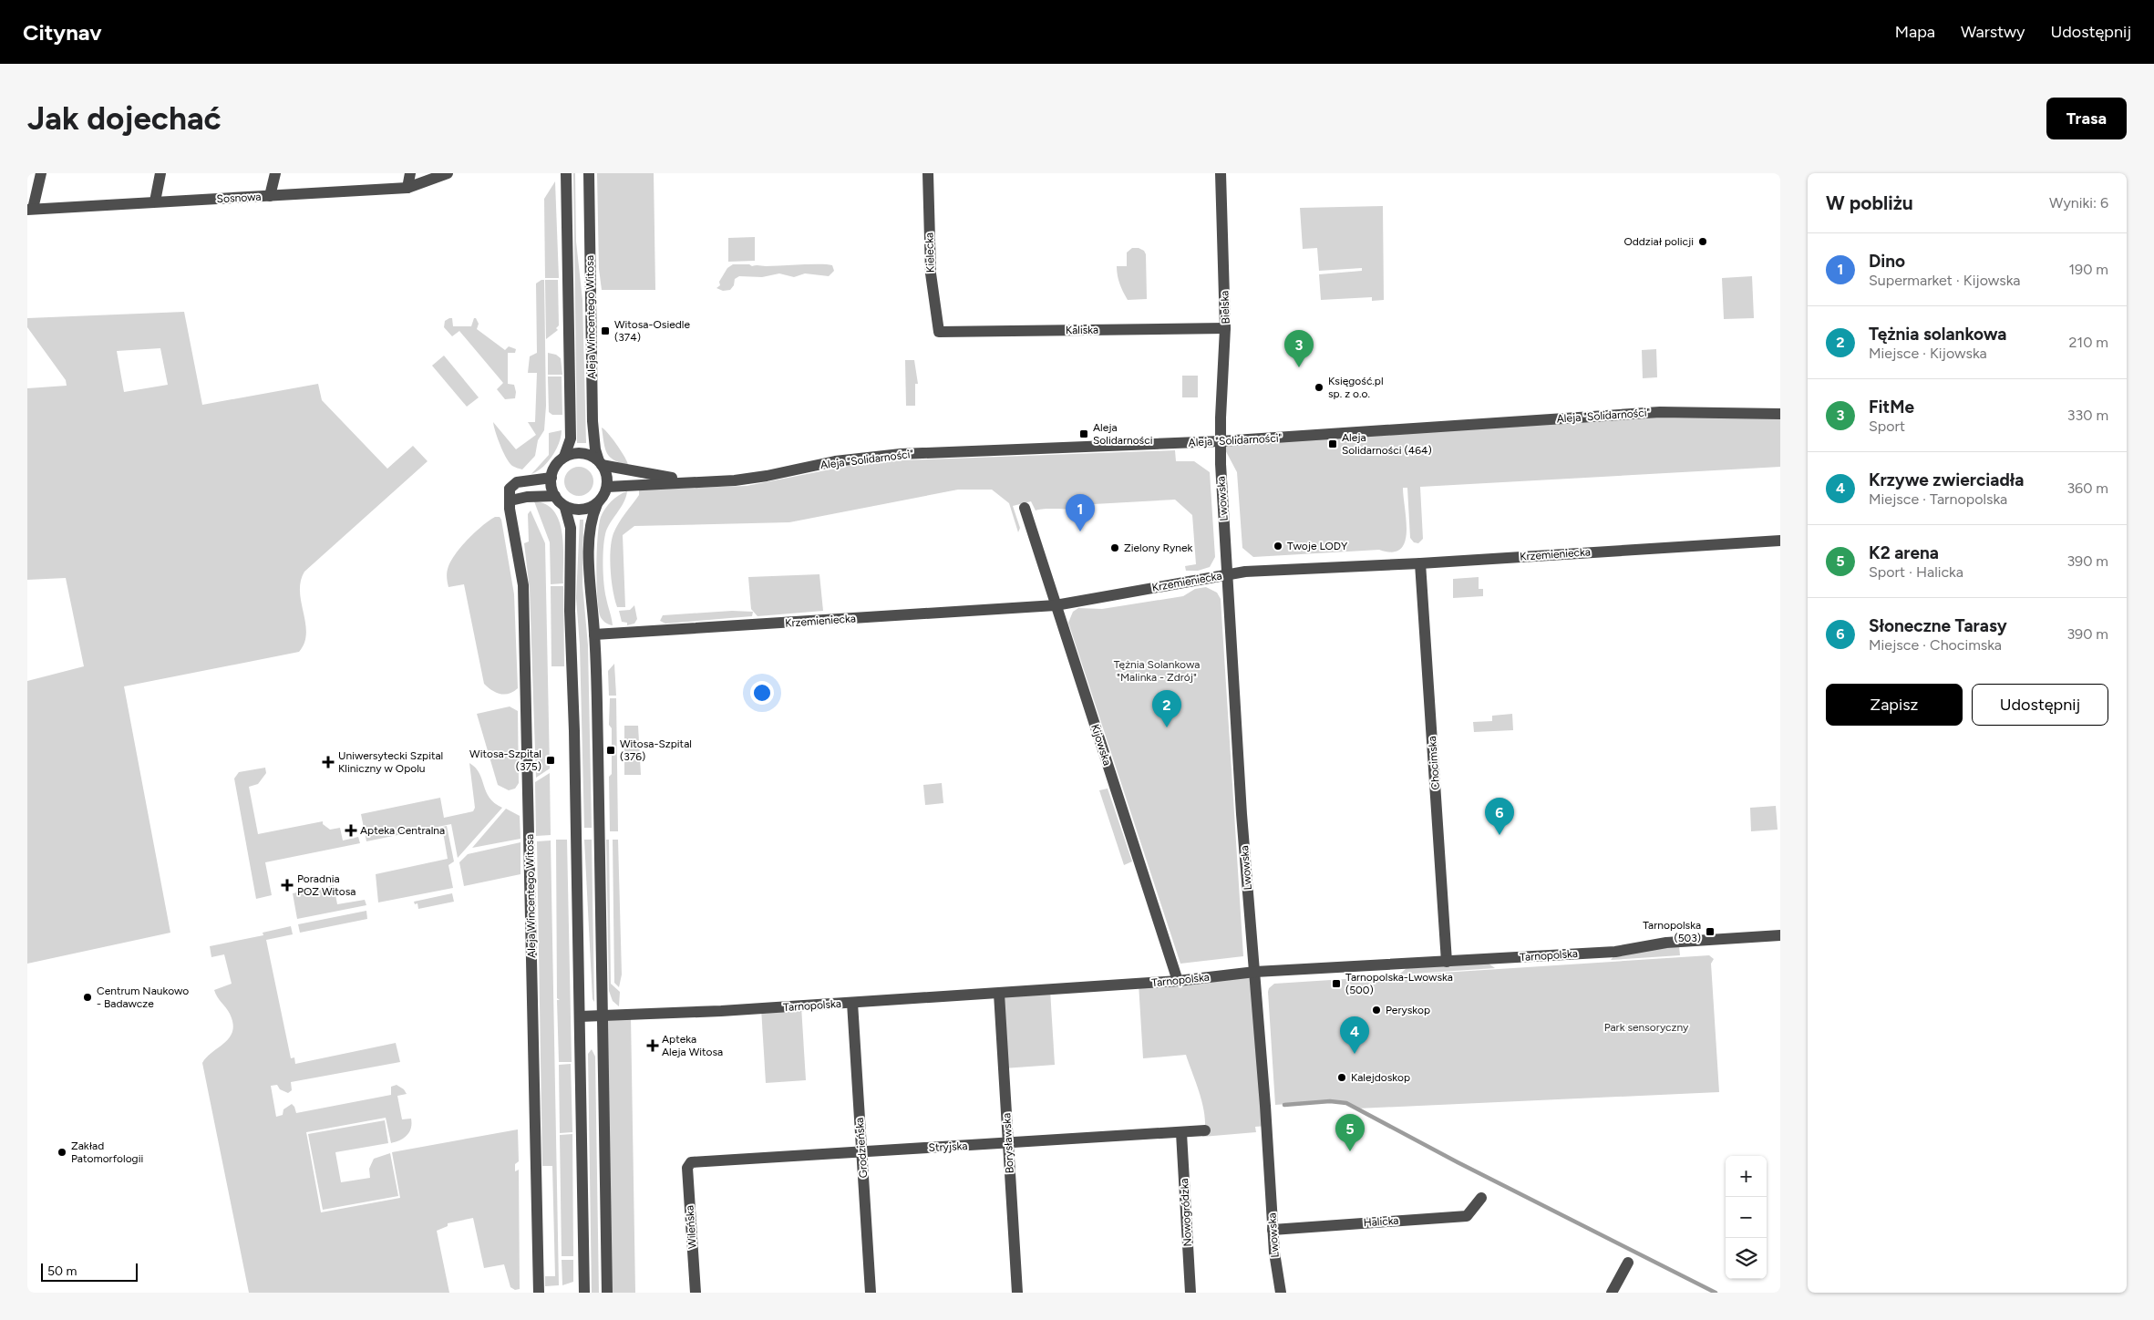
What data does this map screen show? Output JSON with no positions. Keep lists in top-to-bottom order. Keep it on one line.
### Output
{"streets":{"street":["Sosnowa","Kielecka","Bielska","Aleja Wincentego Witosa","Kaliska","Aleja \"Solidarności\"","Lwowska","Krzemieniecka","Kijowska","Chocimska","Tarnopolska","Borysławska","Stryjska","Grodzieńska","Nowogródzka","Halicka","Wileńska"]},"crossings":[["Kielecka","Kaliska"],["Bielska","Kaliska"],["Bielska","Aleja \"Solidarności\""],["Bielska","Lwowska"],["Aleja Wincentego Witosa","Aleja \"Solidarności\""],["Aleja \"Solidarności\"","Lwowska"],["Lwowska","Krzemieniecka"],["Lwowska","Tarnopolska"],["Lwowska","Halicka"],["Krzemieniecka","Kijowska"],["Krzemieniecka","Chocimska"],["Kijowska","Tarnopolska"],["Chocimska","Tarnopolska"],["Tarnopolska","Borysławska"],["Tarnopolska","Grodzieńska"],["Borysławska","Stryjska"],["Stryjska","Grodzieńska"],["Stryjska","Nowogródzka"],["Stryjska","Wileńska"]],"parks":["Tężnia Solankowa \"Malinka - Zdrój\"","Park sensoryczny"],"places":{"other":["Oddział policji","Księgość.pl sp. z o.o.","Twoje LODY","Zielony Rynek","Centrum Naukowo - Badawcze","Peryskop","Kalejdoskop","Zakład Patomorfologii"],"transit":["Witosa-Osiedle (374)","Aleja Solidarności","Aleja Solidarności (464)","Witosa-Szpital (376)","Witosa-Szpital (375)","Tarnopolska (503)","Tarnopolska-Lwowska (500)"],"health":["Uniwersytecki Szpital Kliniczny w Opolu","Apteka Centralna","Poradnia POZ Witosa","Apteka Aleja Witosa"]},"scale_bar":"50 m","page":{"header":"Citynav","nav":["Mapa","Warstwy","Udostępnij"],"buttons":["Trasa",["Zapisz","Udostępnij"]],"title":"Jak dojechać","heading":["W pobliżu","Wyniki: 6"],"list":[{"mark":"1","name":"Dino","note":"Supermarket · Kijowska","value":"190 m"},{"mark":"2","name":"Tężnia solankowa","note":"Miejsce · Kijowska","value":"210 m"},{"mark":"3","name":"FitMe","note":"Sport","value":"330 m"},{"mark":"4","name":"Krzywe zwierciadła","note":"Miejsce · Tarnopolska","value":"360 m"},{"mark":"5","name":"K2 arena","note":"Sport · Halicka","value":"390 m"},{"mark":"6","name":"Słoneczne Tarasy","note":"Miejsce · Chocimska","value":"390 m"}],"pins":["3","1","2","6","4","5"],"map_buttons":["+","−"],"scale":"50 m"}}
